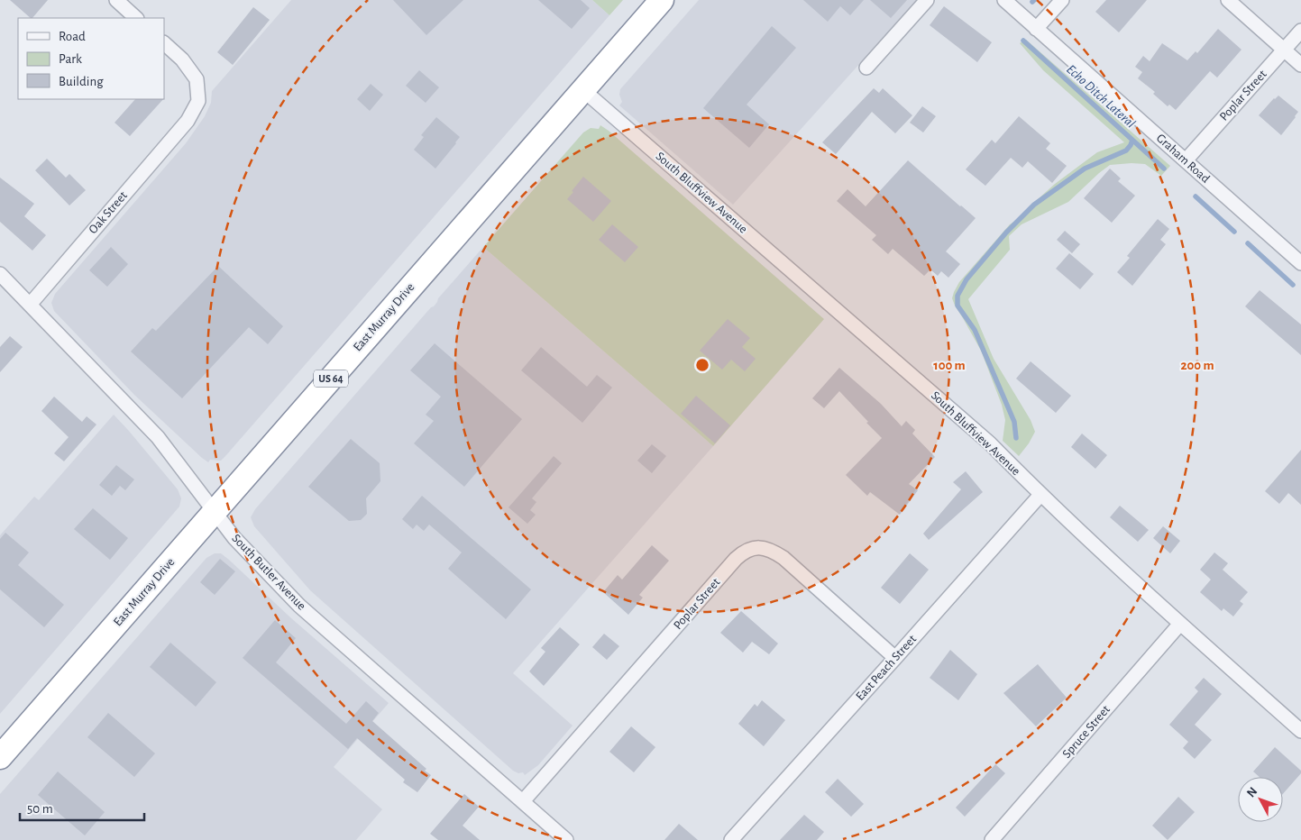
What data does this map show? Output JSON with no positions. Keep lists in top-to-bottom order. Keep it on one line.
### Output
{"streets":{"highway":["East Murray Drive","US 64"],"street":["Poplar Street","Graham Road","South Bluffview Avenue","Oak Street","South Butler Avenue","East Peach Street","Spruce Street"]},"crossings":[["Poplar Street","Graham Road"],["Poplar Street","South Butler Avenue"],["Poplar Street","East Peach Street"],["South Bluffview Avenue","East Murray Drive"],["South Bluffview Avenue","East Peach Street"],["South Bluffview Avenue","Spruce Street"],["Oak Street","South Butler Avenue"],["East Murray Drive","South Butler Avenue"]],"water":["Echo Ditch Lateral"],"legend":["Road","Park","Building"],"scale_bar":"50 m","north":"top left","rings":["100 m","200 m"]}
